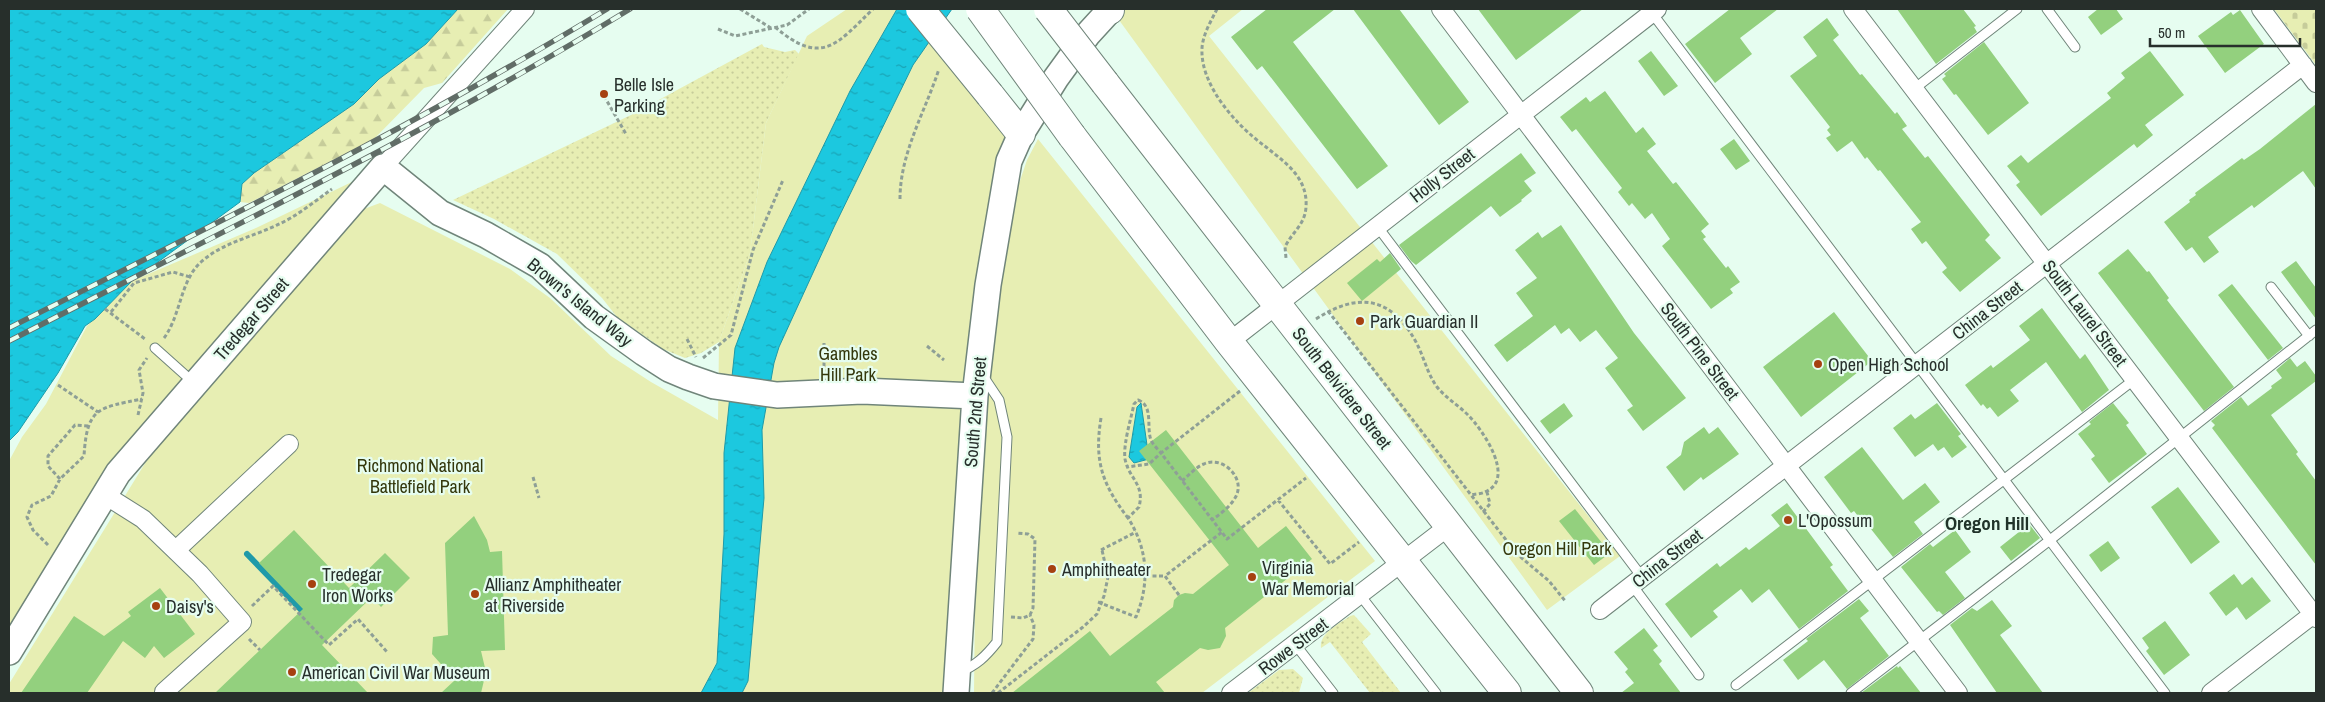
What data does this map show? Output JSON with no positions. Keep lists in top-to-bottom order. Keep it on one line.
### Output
{"streets":{"main road":["South Belvidere Street"],"street":["Holly Street","Brown's Island Way","China Street","South Laurel Street","Tredegar Street","South Pine Street","South 2nd Street","Rowe Street"]},"crossings":[["Holly Street","South Pine Street"],["Holly Street","South Belvidere Street"],["Brown's Island Way","Tredegar Street"],["Brown's Island Way","South 2nd Street"],["China Street","South Laurel Street"],["China Street","South Pine Street"],["South Belvidere Street","Rowe Street"]],"districts":["Oregon Hill"],"parks":["Gambles Hill Park","Richmond National Battlefield Park","Oregon Hill Park"],"places":["Belle Isle Parking","Park Guardian II","Open High School","L'Opossum","Amphitheater","Virginia War Memorial","Tredegar Iron Works","Allianz Amphitheater at Riverside","Daisy's","American Civil War Museum"],"scale_bar":"50 m"}
